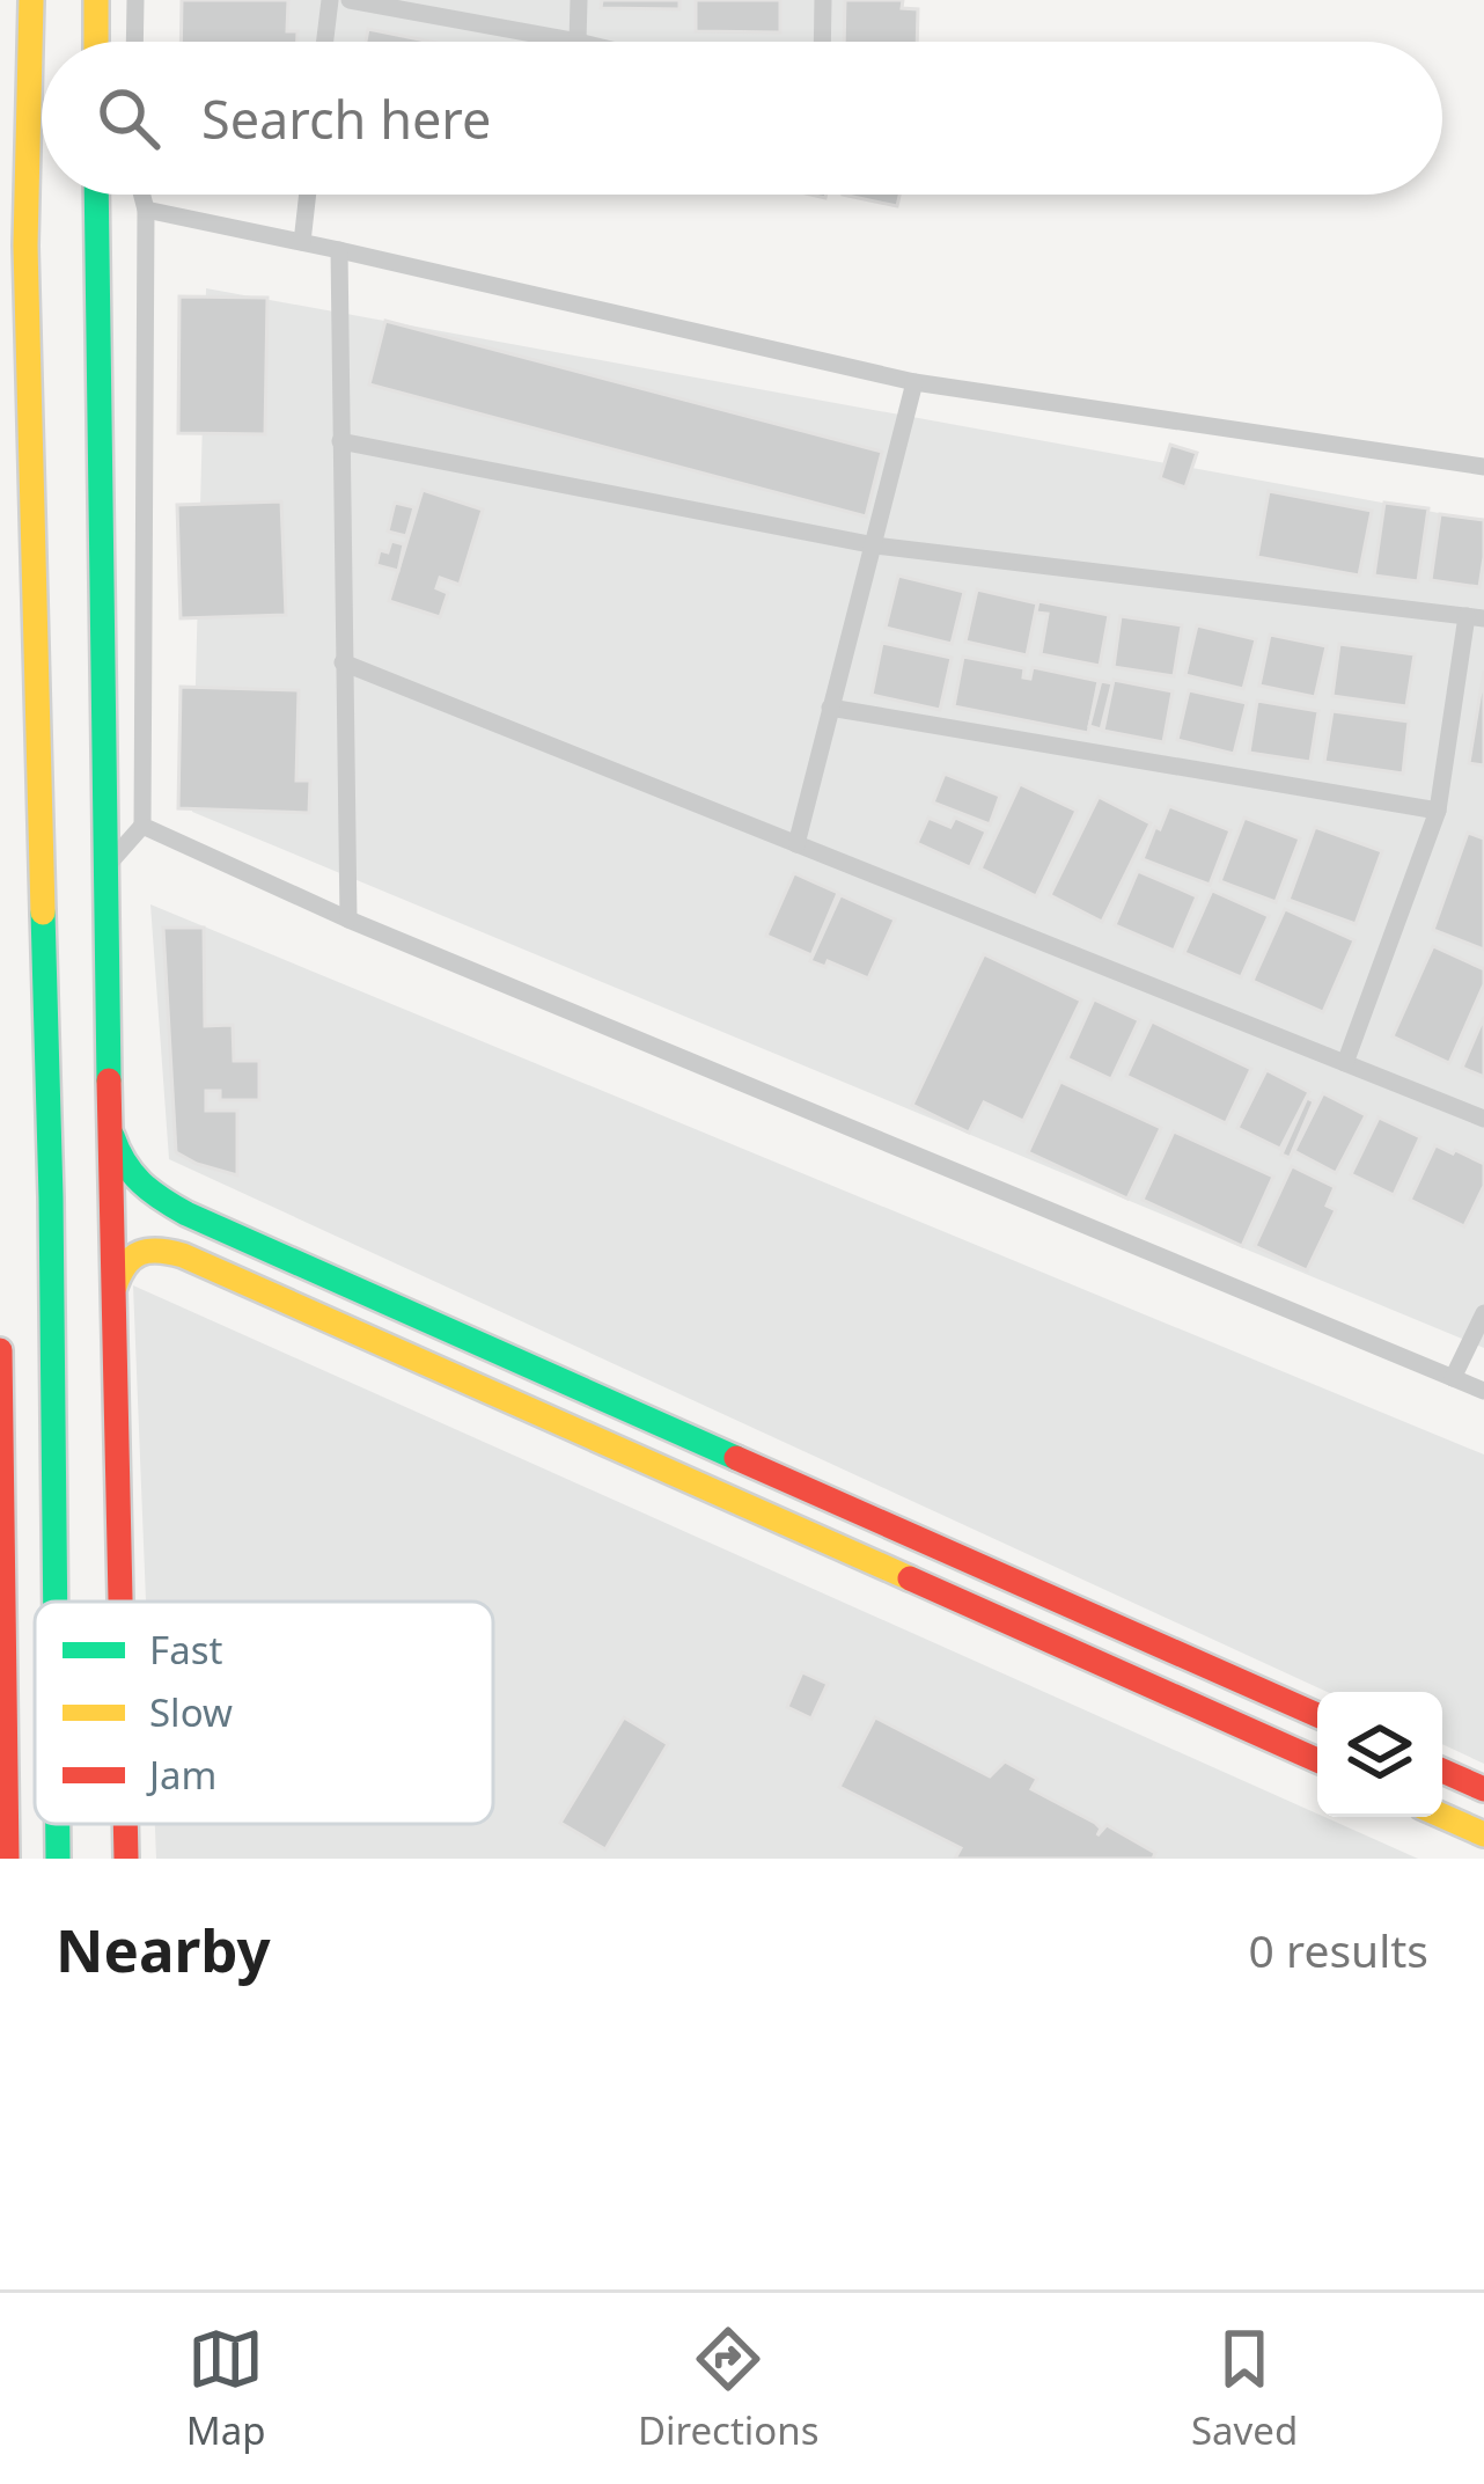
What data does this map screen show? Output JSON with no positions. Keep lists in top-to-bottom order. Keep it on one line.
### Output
{"legend":["Fast","Slow","Jam"],"page":{"search":"Search here","heading":["Nearby","0 results"],"nav":["Map","Directions","Saved"]}}
